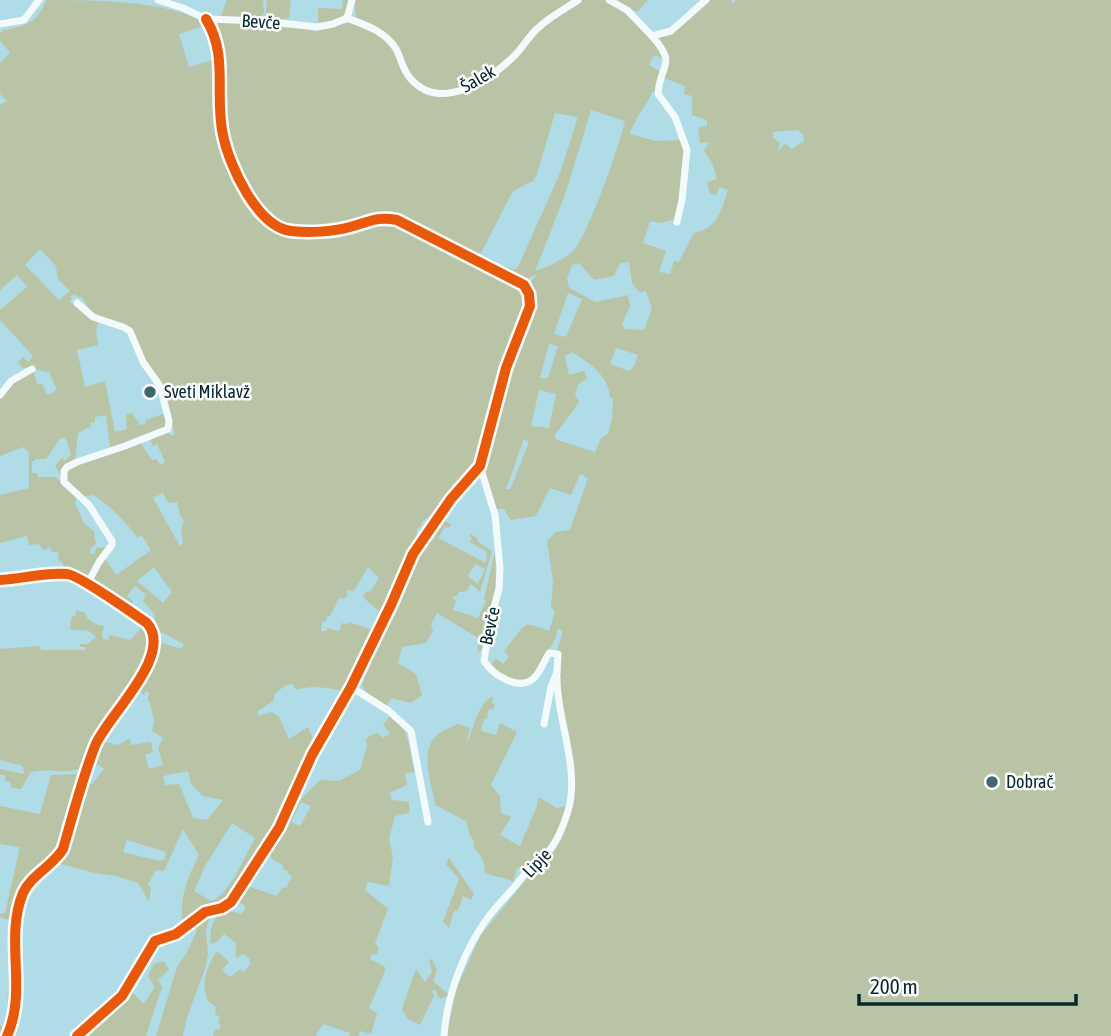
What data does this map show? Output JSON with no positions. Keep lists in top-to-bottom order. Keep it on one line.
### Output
{"streets":{"street":["Bevče","Šalek","Lipje"]},"crossings":[["Bevče","Šalek"],["Bevče","Lipje"]],"places":["Sveti Miklavž","Dobrač"],"scale_bar":"200 m"}
